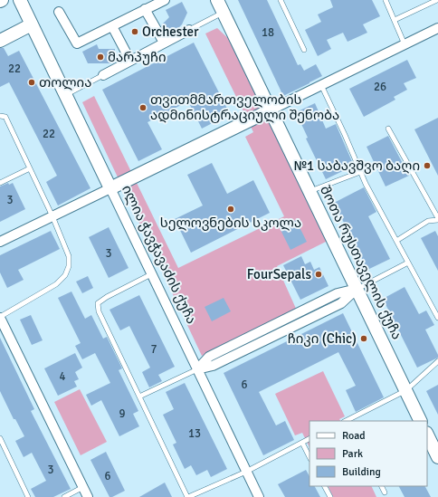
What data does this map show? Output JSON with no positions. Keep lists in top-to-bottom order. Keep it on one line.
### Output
{"streets":{"street":["ილია ჭავჭავაძის ქუჩა","შოთა რუსთაველის ქუჩა"]},"places":["Orchester","მარპუჩი","თოლია","თვითმმართველობის ადმინისტრაციული შენობა","№1 საბავშვო ბაღი","სელოვნების სკოლა","FourSepals","ჩიკი (Chic)"],"house_numbers":["18","22","26","22","3","3","7","4","6","9","13","3","6"],"legend":["Road","Park","Building"]}
